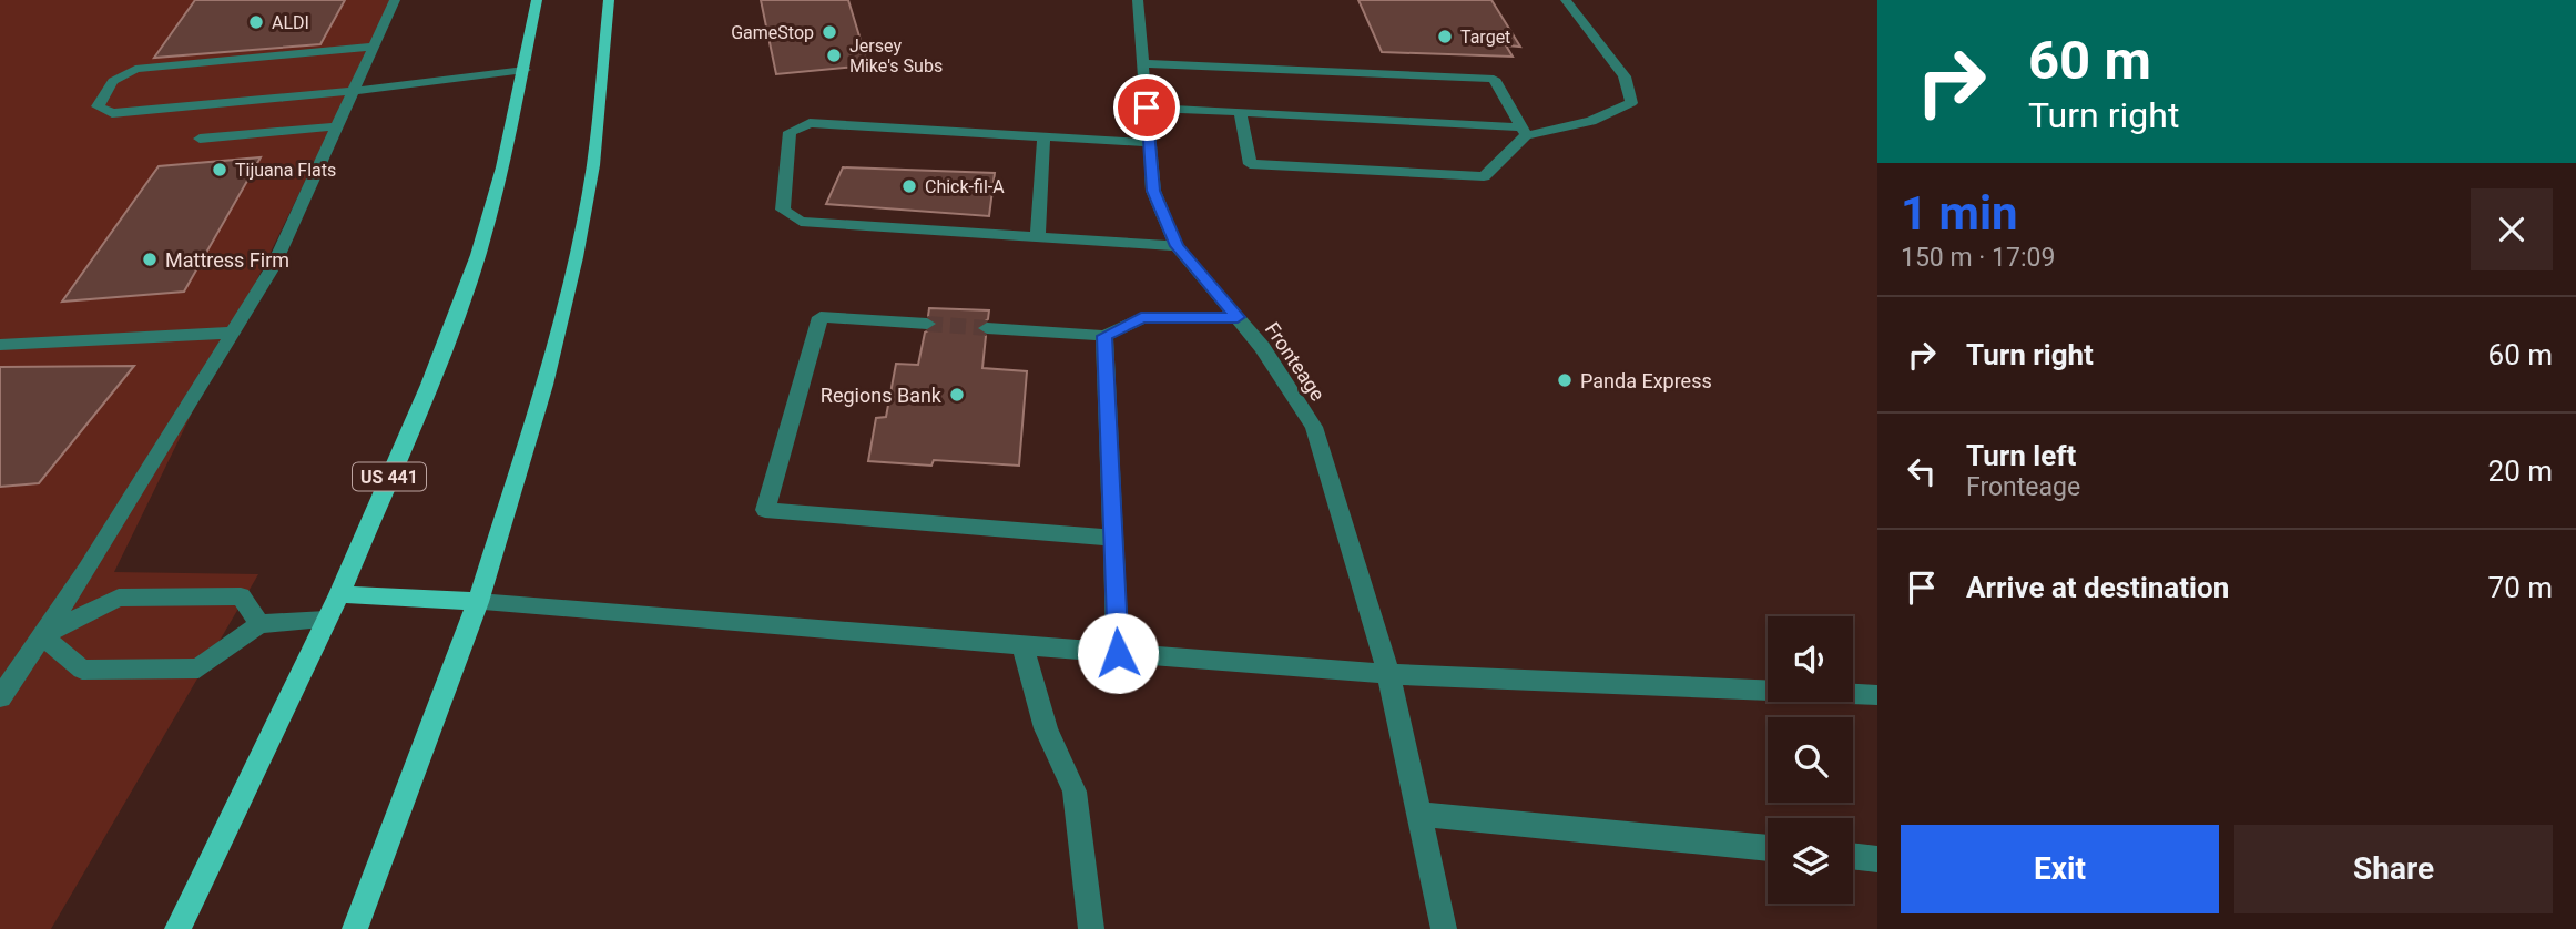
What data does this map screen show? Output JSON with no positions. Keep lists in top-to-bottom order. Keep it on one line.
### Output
{"streets":{"main road":["US 441"],"lane":["Fronteage"]},"places":["ALDI","GameStop","Target","Jersey Mike's Subs","Tijuana Flats","Chick-fil-A","Mattress Firm","Panda Express","Regions Bank"],"page":{"turn":["60 m","Turn right"],"heading":["1 min","150 m · 17:09"],"list":[{"name":"Turn right","value":"60 m"},{"name":"Turn left","note":"Fronteage","value":"20 m"},{"name":"Arrive at destination","value":"70 m"}],"buttons":["Exit","Share"]}}
